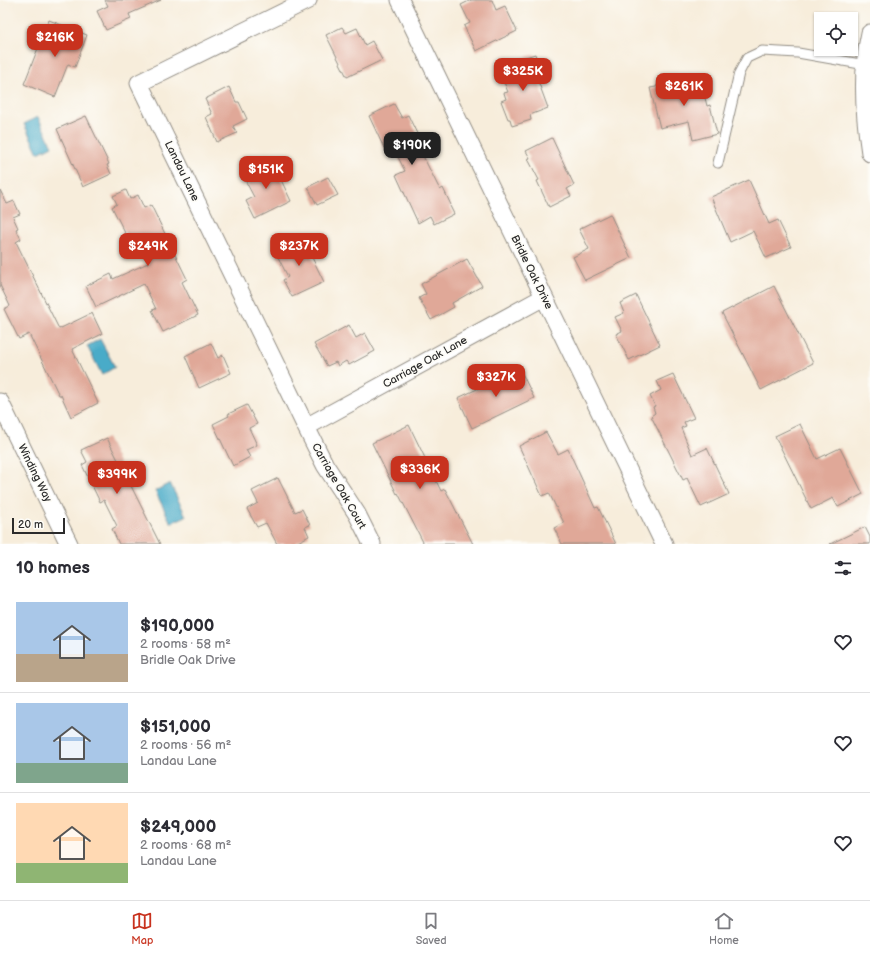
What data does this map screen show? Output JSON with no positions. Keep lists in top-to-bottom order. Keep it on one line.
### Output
{"streets":{"street":["Landau Lane","Bridle Oak Drive","Carriage Oak Lane","Winding Way","Carriage Oak Court"]},"crossings":[["Landau Lane","Carriage Oak Lane"],["Landau Lane","Carriage Oak Court"],["Bridle Oak Drive","Carriage Oak Lane"],["Carriage Oak Lane","Carriage Oak Court"]],"scale_bar":"20 m","page":{"price":["$216K","$325K","$261K","$190K","$151K","$249K","$237K","$327K","$336K","$399K"],"scale":"20 m","heading":"10 homes","list":[{"name":"$190,000","note":"2 rooms · 58 m² · Bridle Oak Drive"},{"name":"$151,000","note":"2 rooms · 56 m² · Landau Lane"},{"name":"$249,000","note":"2 rooms · 68 m² · Landau Lane"}],"tabs":["Map","Saved","Home"]}}
